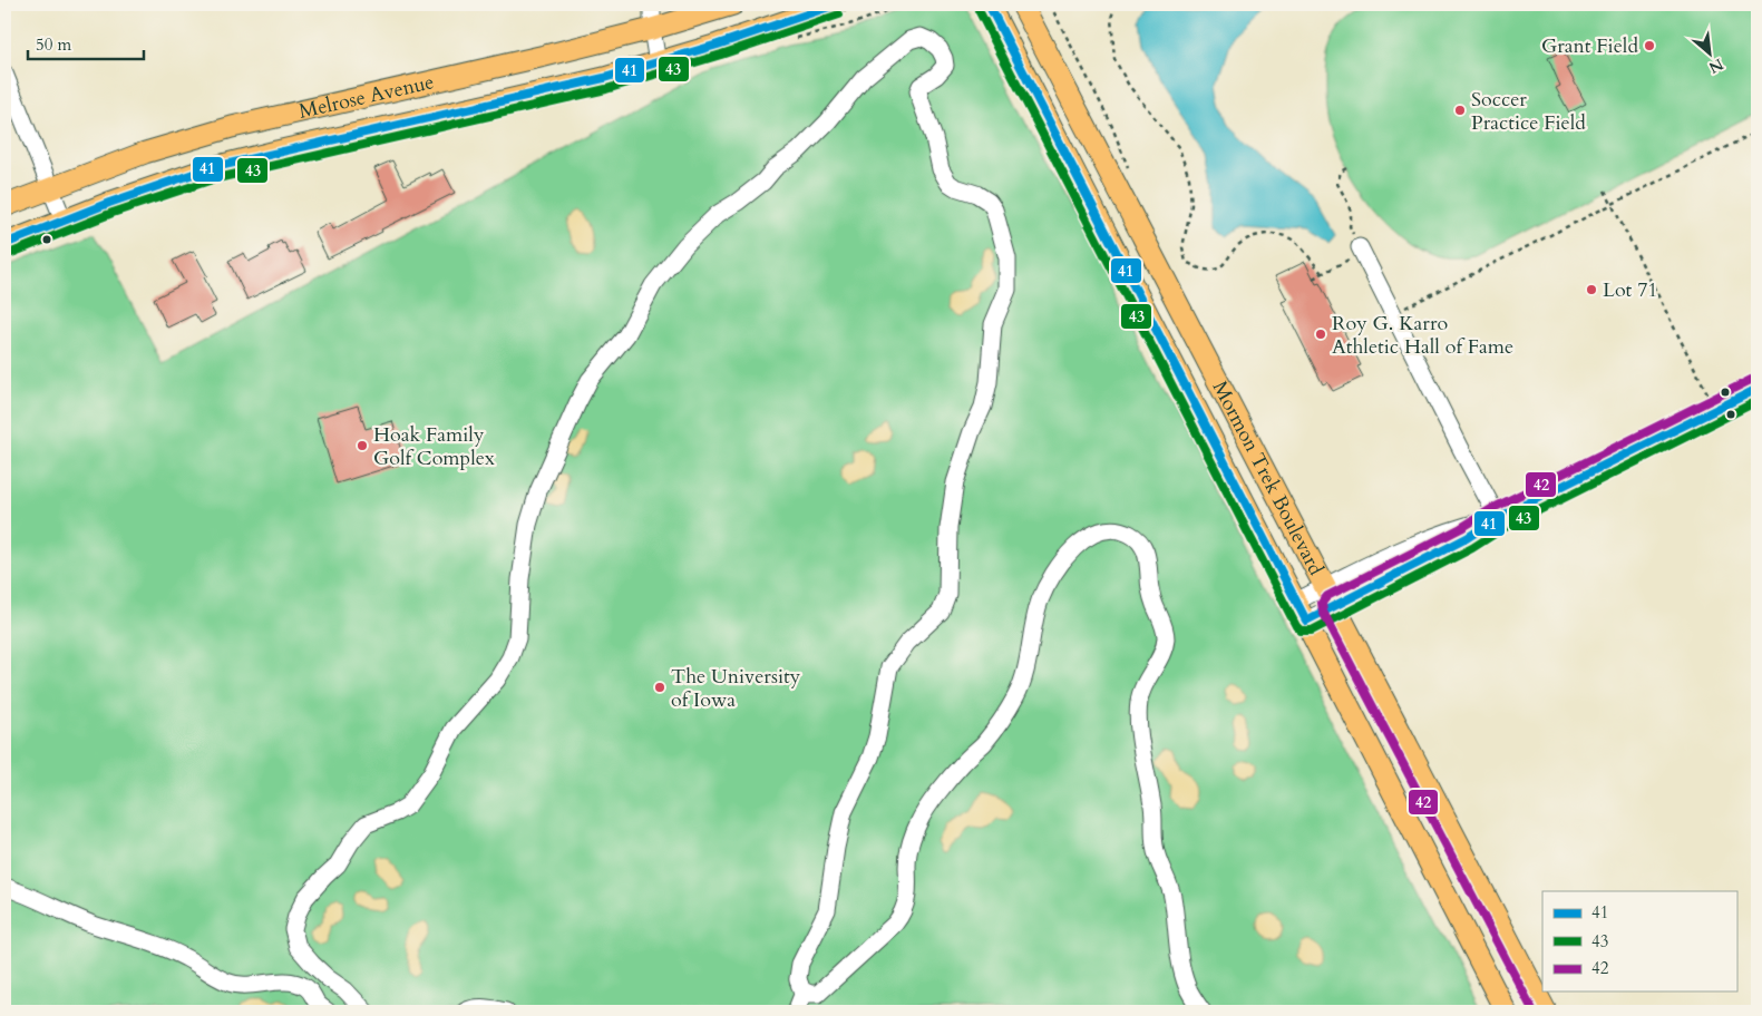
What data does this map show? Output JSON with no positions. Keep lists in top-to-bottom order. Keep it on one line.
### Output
{"streets":{"main road":["Melrose Avenue","Mormon Trek Boulevard"]},"places":["Grant Field","Soccer Practice Field","Lot 71","Roy G. Karro Athletic Hall of Fame","Hoak Family Golf Complex","The University of Iowa"],"lines":["transit line 41","transit line 43","transit line 42"],"legend":["41","43","42"],"scale_bar":"50 m","north":"bottom right"}
